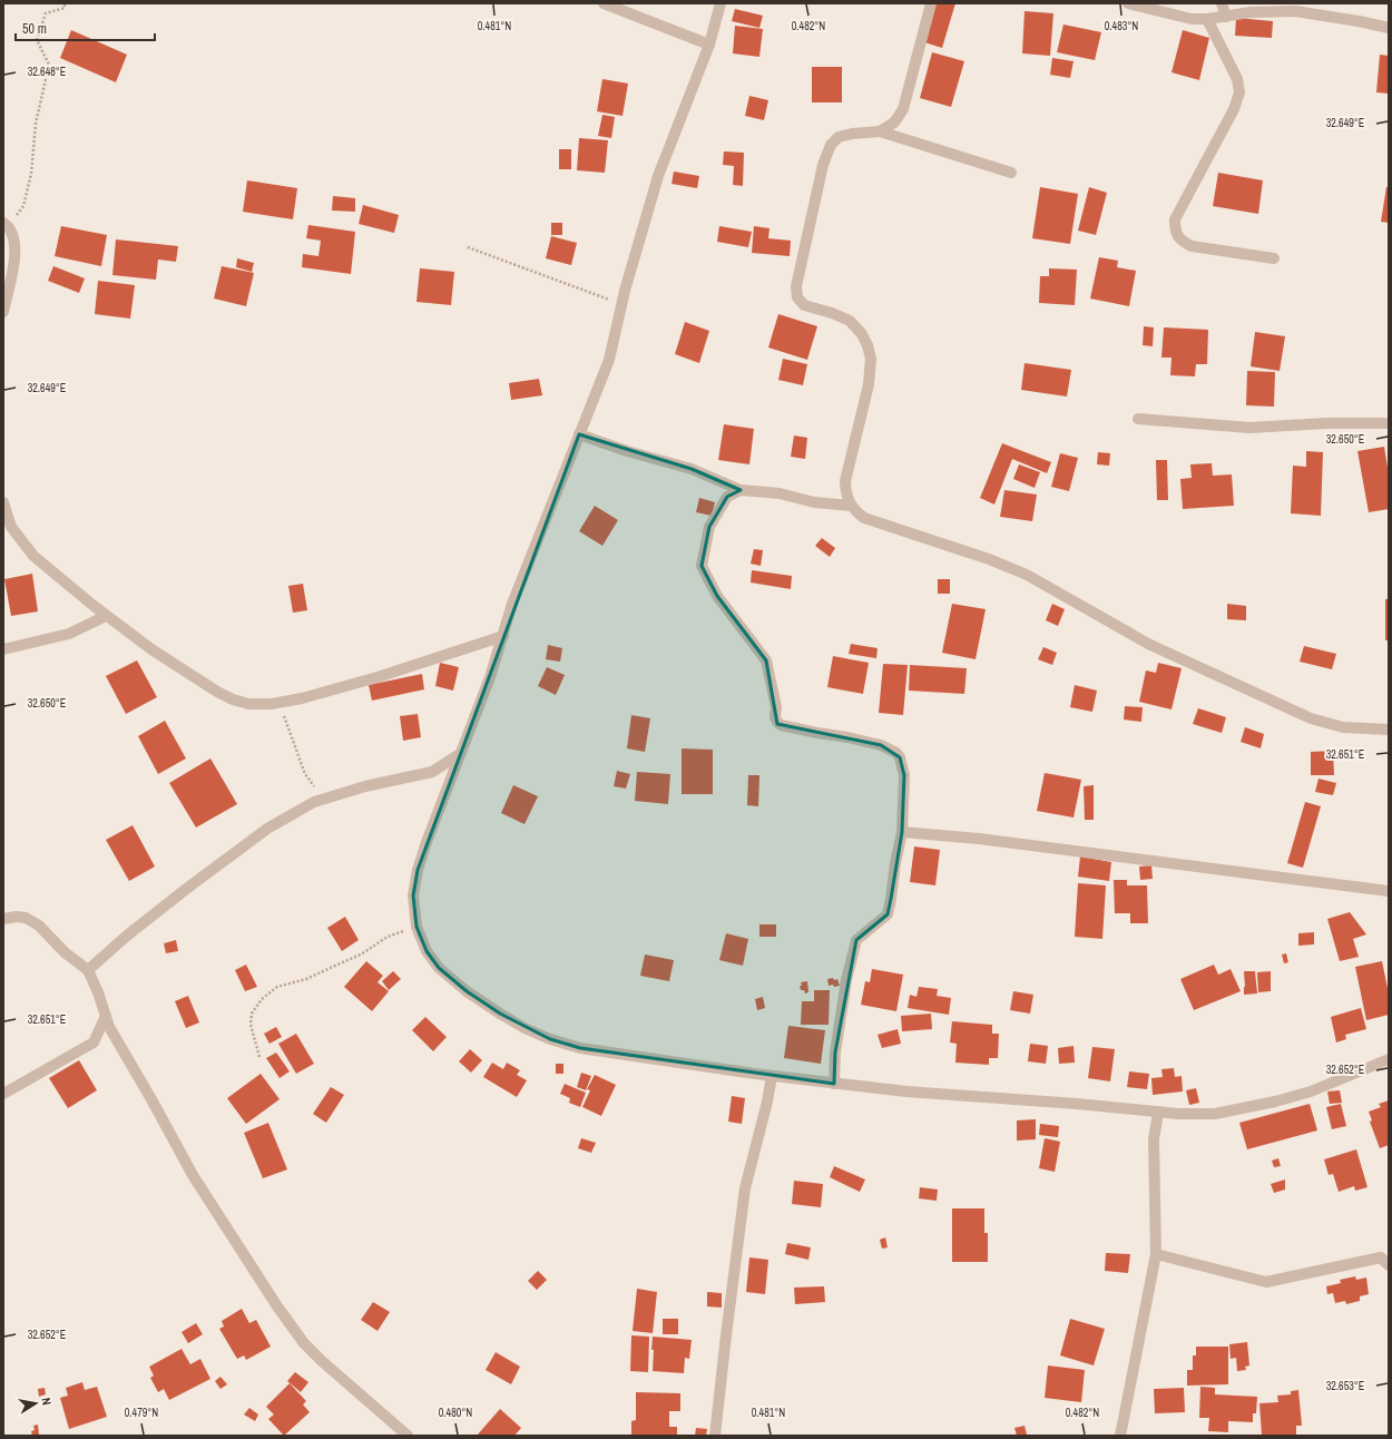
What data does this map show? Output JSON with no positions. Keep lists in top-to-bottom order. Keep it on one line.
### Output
{"scale_bar":"50 m","north":"right","coordinates":["0.481°N","0.482°N","0.483°N","32.648°E","32.649°E","32.650°E","32.651°E","32.652°E","32.653°E","0.479°N","0.480°N"]}
